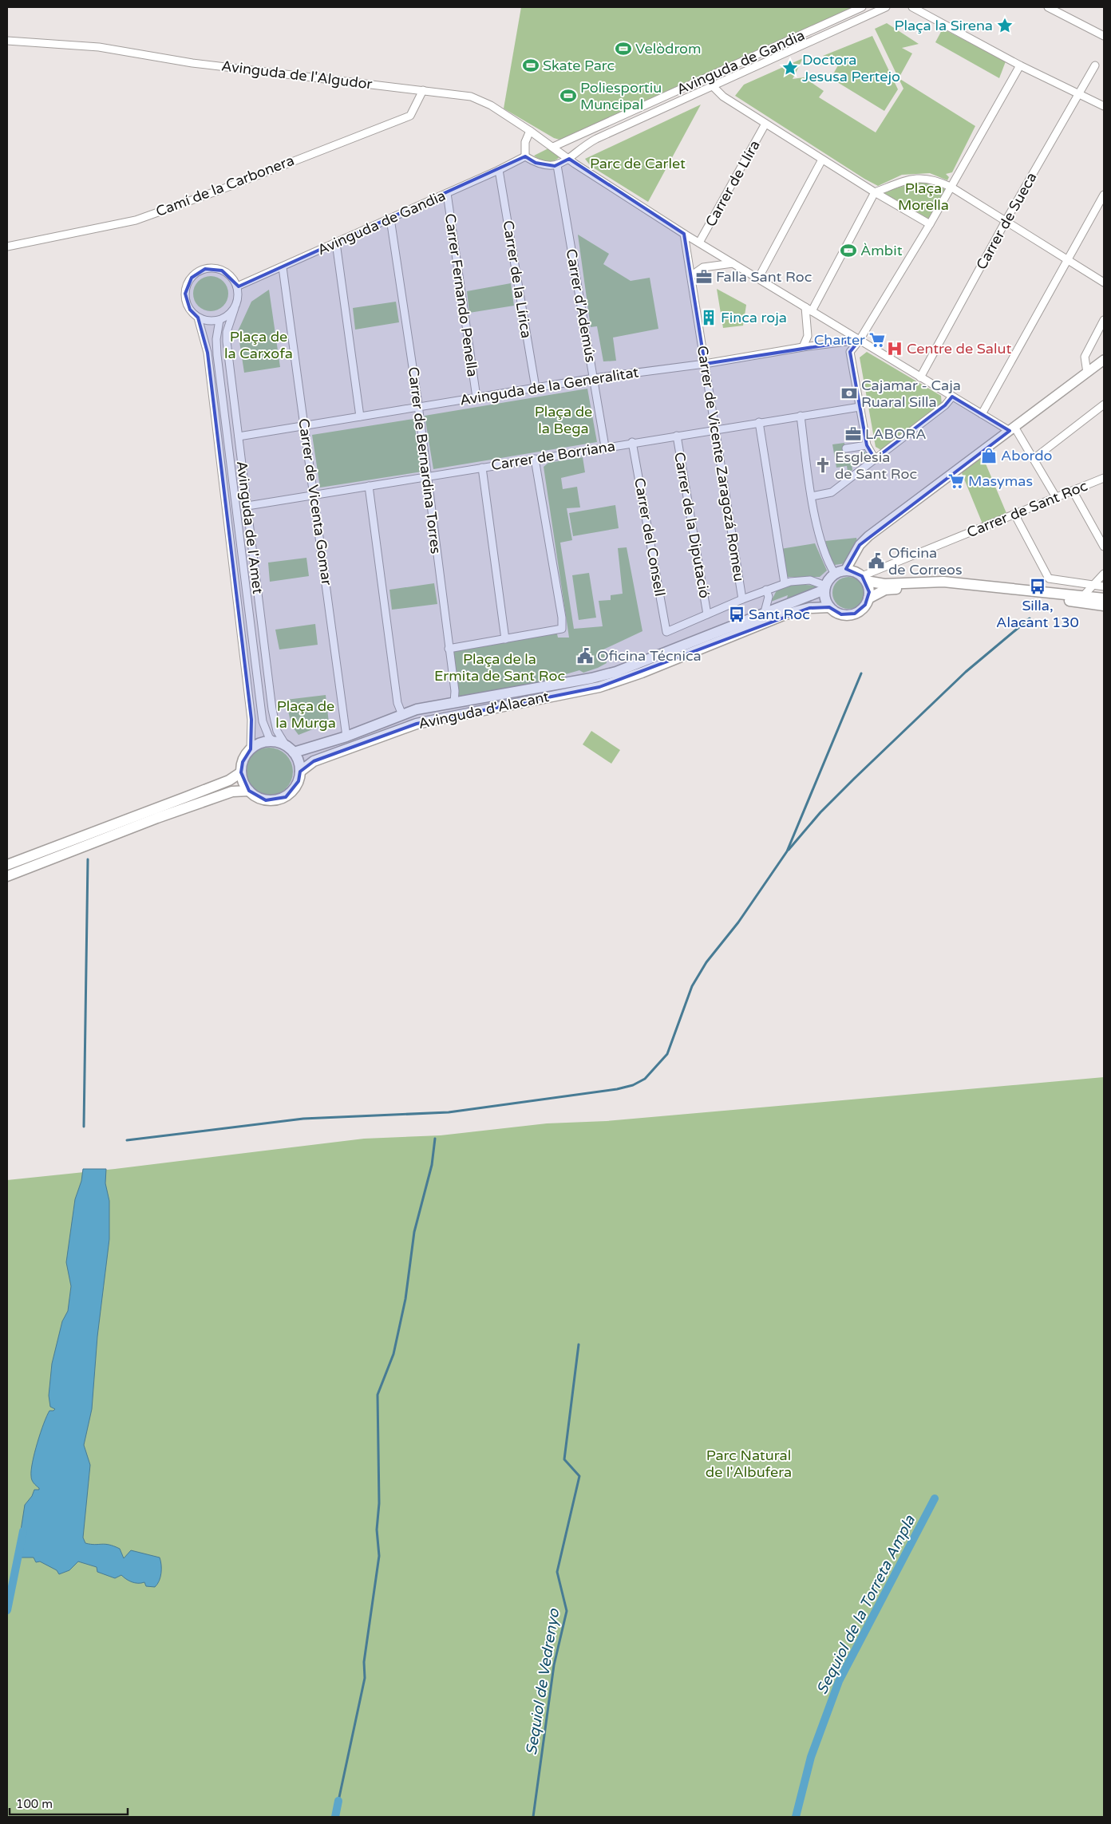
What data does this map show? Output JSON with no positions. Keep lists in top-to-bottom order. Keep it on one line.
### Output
{"streets":{"main road":["Avinguda d'Alacant"],"street":["Avinguda de Gandia","Avinguda de l'Algudor","Carrer de Llíra","Camí de la Carbonera","Carrer de Sueca","Carrer de la Lírica","Carrer Fernando Penella","Carrer d'Ademús","Avinguda de la Generalitat","Carrer de Borriana","Carrer de Bernardina Torres","Carrer de Vicente Zaragozá Romeu","Carrer de Vicenta Gomar","Carrer de Sant Roc","Carrer de la Diputació","Avinguda de l'Amet","Carrer del Consell"]},"crossings":[["Avinguda de Gandia","Avinguda de l'Algudor"],["Avinguda de Gandia","Carrer de la Lírica"],["Avinguda de Gandia","Carrer Fernando Penella"],["Avinguda de Gandia","Carrer d'Ademús"],["Avinguda de Gandia","Carrer de Bernardina Torres"],["Avinguda de Gandia","Carrer de Vicenta Gomar"],["Avinguda de Gandia","Avinguda de l'Amet"],["Avinguda de l'Algudor","Carrer de Llíra"],["Avinguda de l'Algudor","Camí de la Carbonera"],["Avinguda de l'Algudor","Carrer de Sueca"],["Avinguda de l'Algudor","Avinguda de la Generalitat"],["Avinguda de l'Algudor","Carrer de Vicente Zaragozá Romeu"],["Carrer de la Lírica","Avinguda de la Generalitat"],["Carrer Fernando Penella","Avinguda de la Generalitat"],["Carrer d'Ademús","Avinguda de la Generalitat"],["Carrer d'Ademús","Carrer de Borriana"],["Avinguda de la Generalitat","Carrer de Bernardina Torres"],["Avinguda de la Generalitat","Carrer de Vicente Zaragozá Romeu"],["Avinguda de la Generalitat","Carrer de Vicenta Gomar"],["Avinguda de la Generalitat","Avinguda de l'Amet"],["Carrer de Borriana","Carrer de Bernardina Torres"],["Carrer de Borriana","Carrer de Vicente Zaragozá Romeu"],["Carrer de Borriana","Carrer de Vicenta Gomar"],["Carrer de Borriana","Carrer de la Diputació"],["Carrer de Borriana","Avinguda de l'Amet"],["Carrer de Borriana","Carrer del Consell"],["Carrer de Bernardina Torres","Avinguda d'Alacant"],["Carrer de Vicenta Gomar","Avinguda d'Alacant"],["Carrer de Sant Roc","Avinguda d'Alacant"],["Carrer de la Diputació","Carrer del Consell"],["Avinguda de l'Amet","Avinguda d'Alacant"]],"water":["Sequiol de la Torreta Ampla","Sequiol de Vedrenyo"],"parks":["Parc de Carlet","Plaça Morella","Plaça de la Carxofa","Plaça de la Bega","Plaça de la Ermita de Sant Roc","Plaça de la Murga","Parc Natural de l'Albufera"],"places":{"place":["Plaça la Sirena","Doctora Jesusa Pertejo"],"sports":["Velòdrom","Skate Parc","Poliesportiu Muncipal","Àmbit"],"office":["Falla Sant Roc","LABORA"],"building":["Finca roja"],"supermarket":["Charter","Masymas"],"hospital":["Centre de Salut"],"bank":["Cajamar - Caja Ruaral Silla"],"shop":["Abordo"],"church":["Esglesia de Sant Roc"],"public building":["Oficina de Correos","Oficina Técnica"],"bus stop":["Silla, Alacant 130","Sant Roc"]},"scale_bar":"100 m"}
